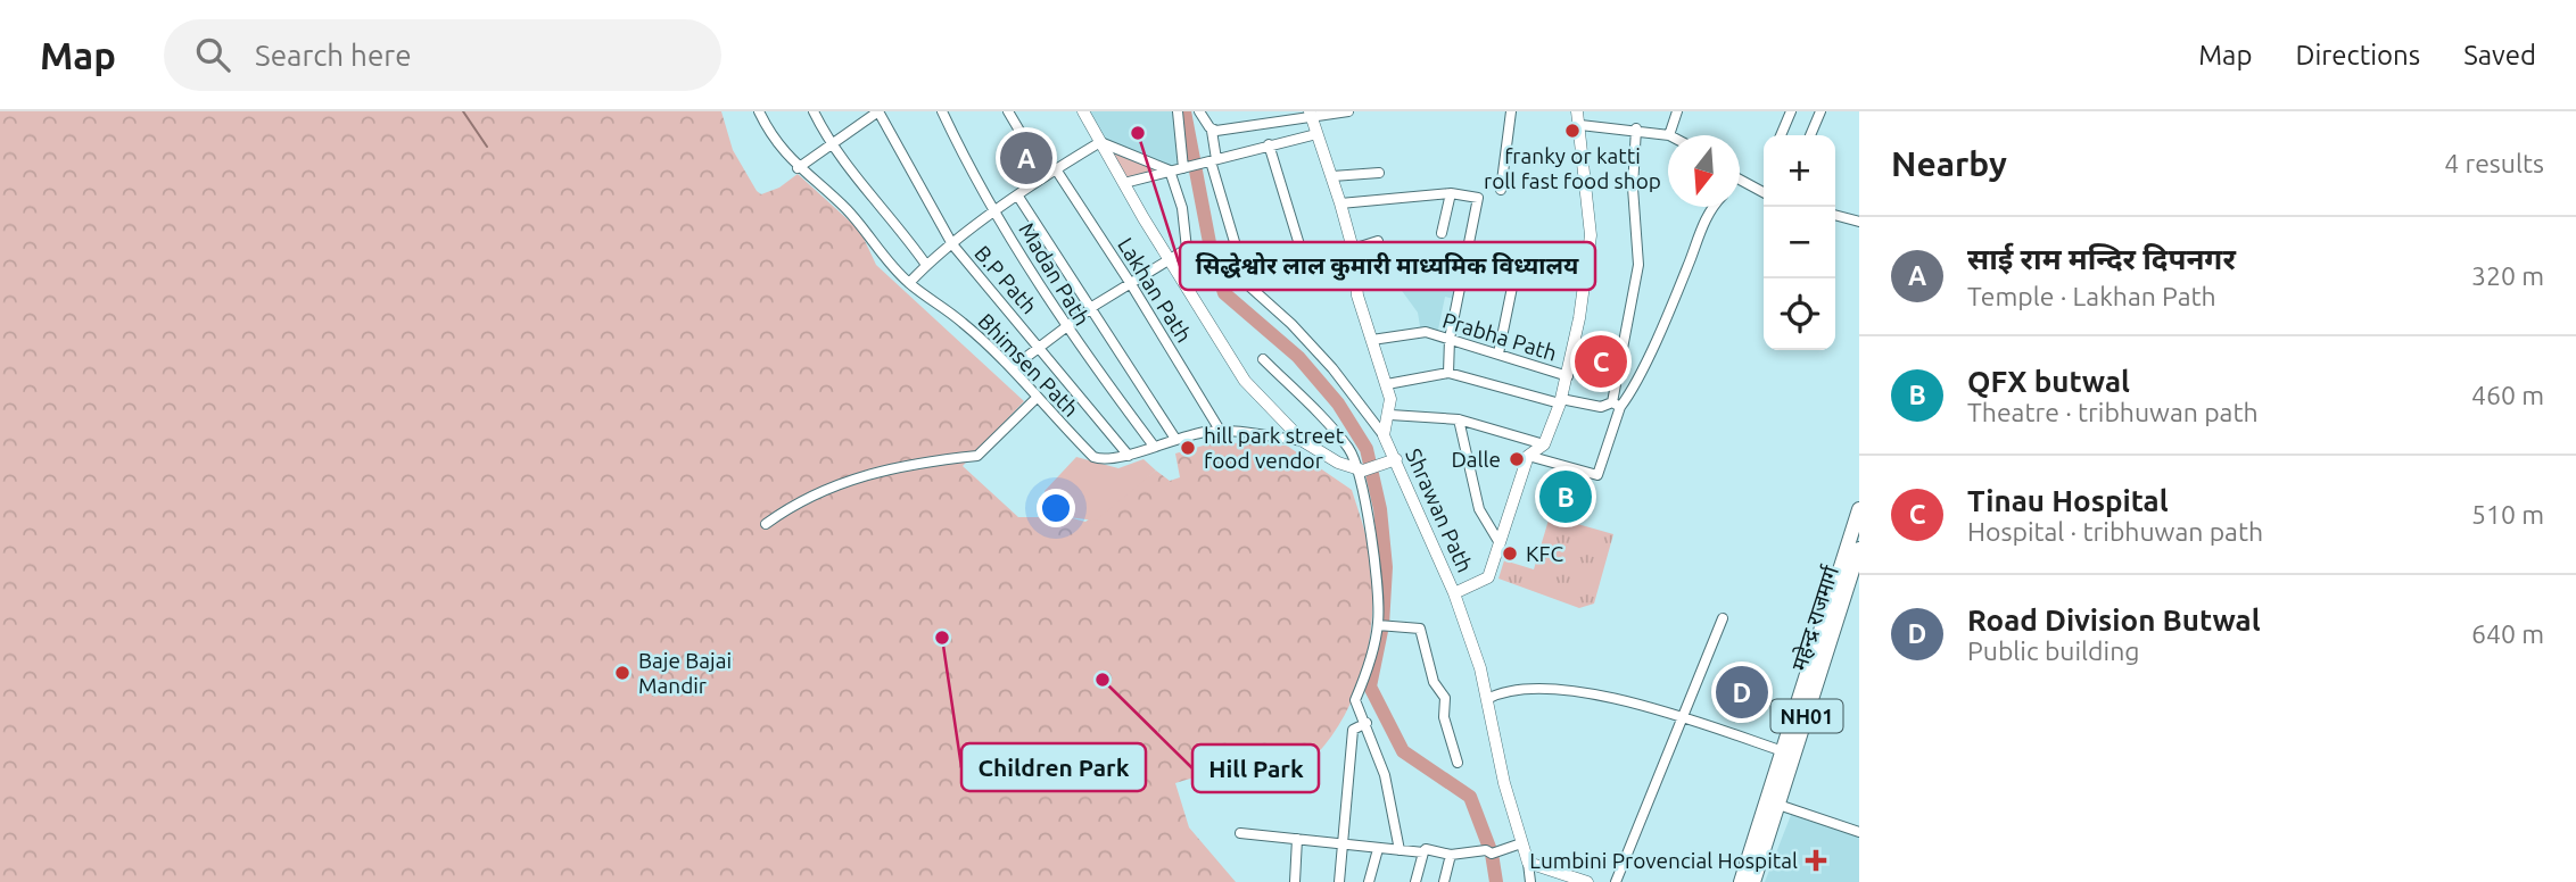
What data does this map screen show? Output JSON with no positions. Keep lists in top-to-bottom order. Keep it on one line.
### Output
{"streets":{"highway":["महेन्द्र राजमार्ग","NH01"],"street":["Madan Path","B.P Path","Lakhan Path","Prabha Path","Bhimsen Path","Shrawan Path"]},"crossings":[["Madan Path","Bhimsen Path"],["B.P Path","Bhimsen Path"],["Lakhan Path","Bhimsen Path"]],"places":{"other":["franky or katti roll fast food shop","सिद्धेश्वोर लाल कुमारी माध्यमिक विध्यालय","hill park street food vendor","Dalle","KFC","Children Park","Baje Bajai Mandir","Hill Park"],"health":["Lumbini Provencial Hospital"]},"north":"bottom","page":{"header":"Map","search":"Search here","nav":["Map","Directions","Saved"],"heading":["Nearby","4 results"],"pins":["A","C","B","D"],"map_buttons":["+","−"],"list":[{"mark":"A","name":"साई राम मन्दिर दिपनगर","note":"Temple · Lakhan Path","value":"320 m"},{"mark":"B","name":"QFX butwal","note":"Theatre · tribhuwan path","value":"460 m"},{"mark":"C","name":"Tinau Hospital","note":"Hospital · tribhuwan path","value":"510 m"},{"mark":"D","name":"Road Division Butwal","note":"Public building","value":"640 m"}]}}
